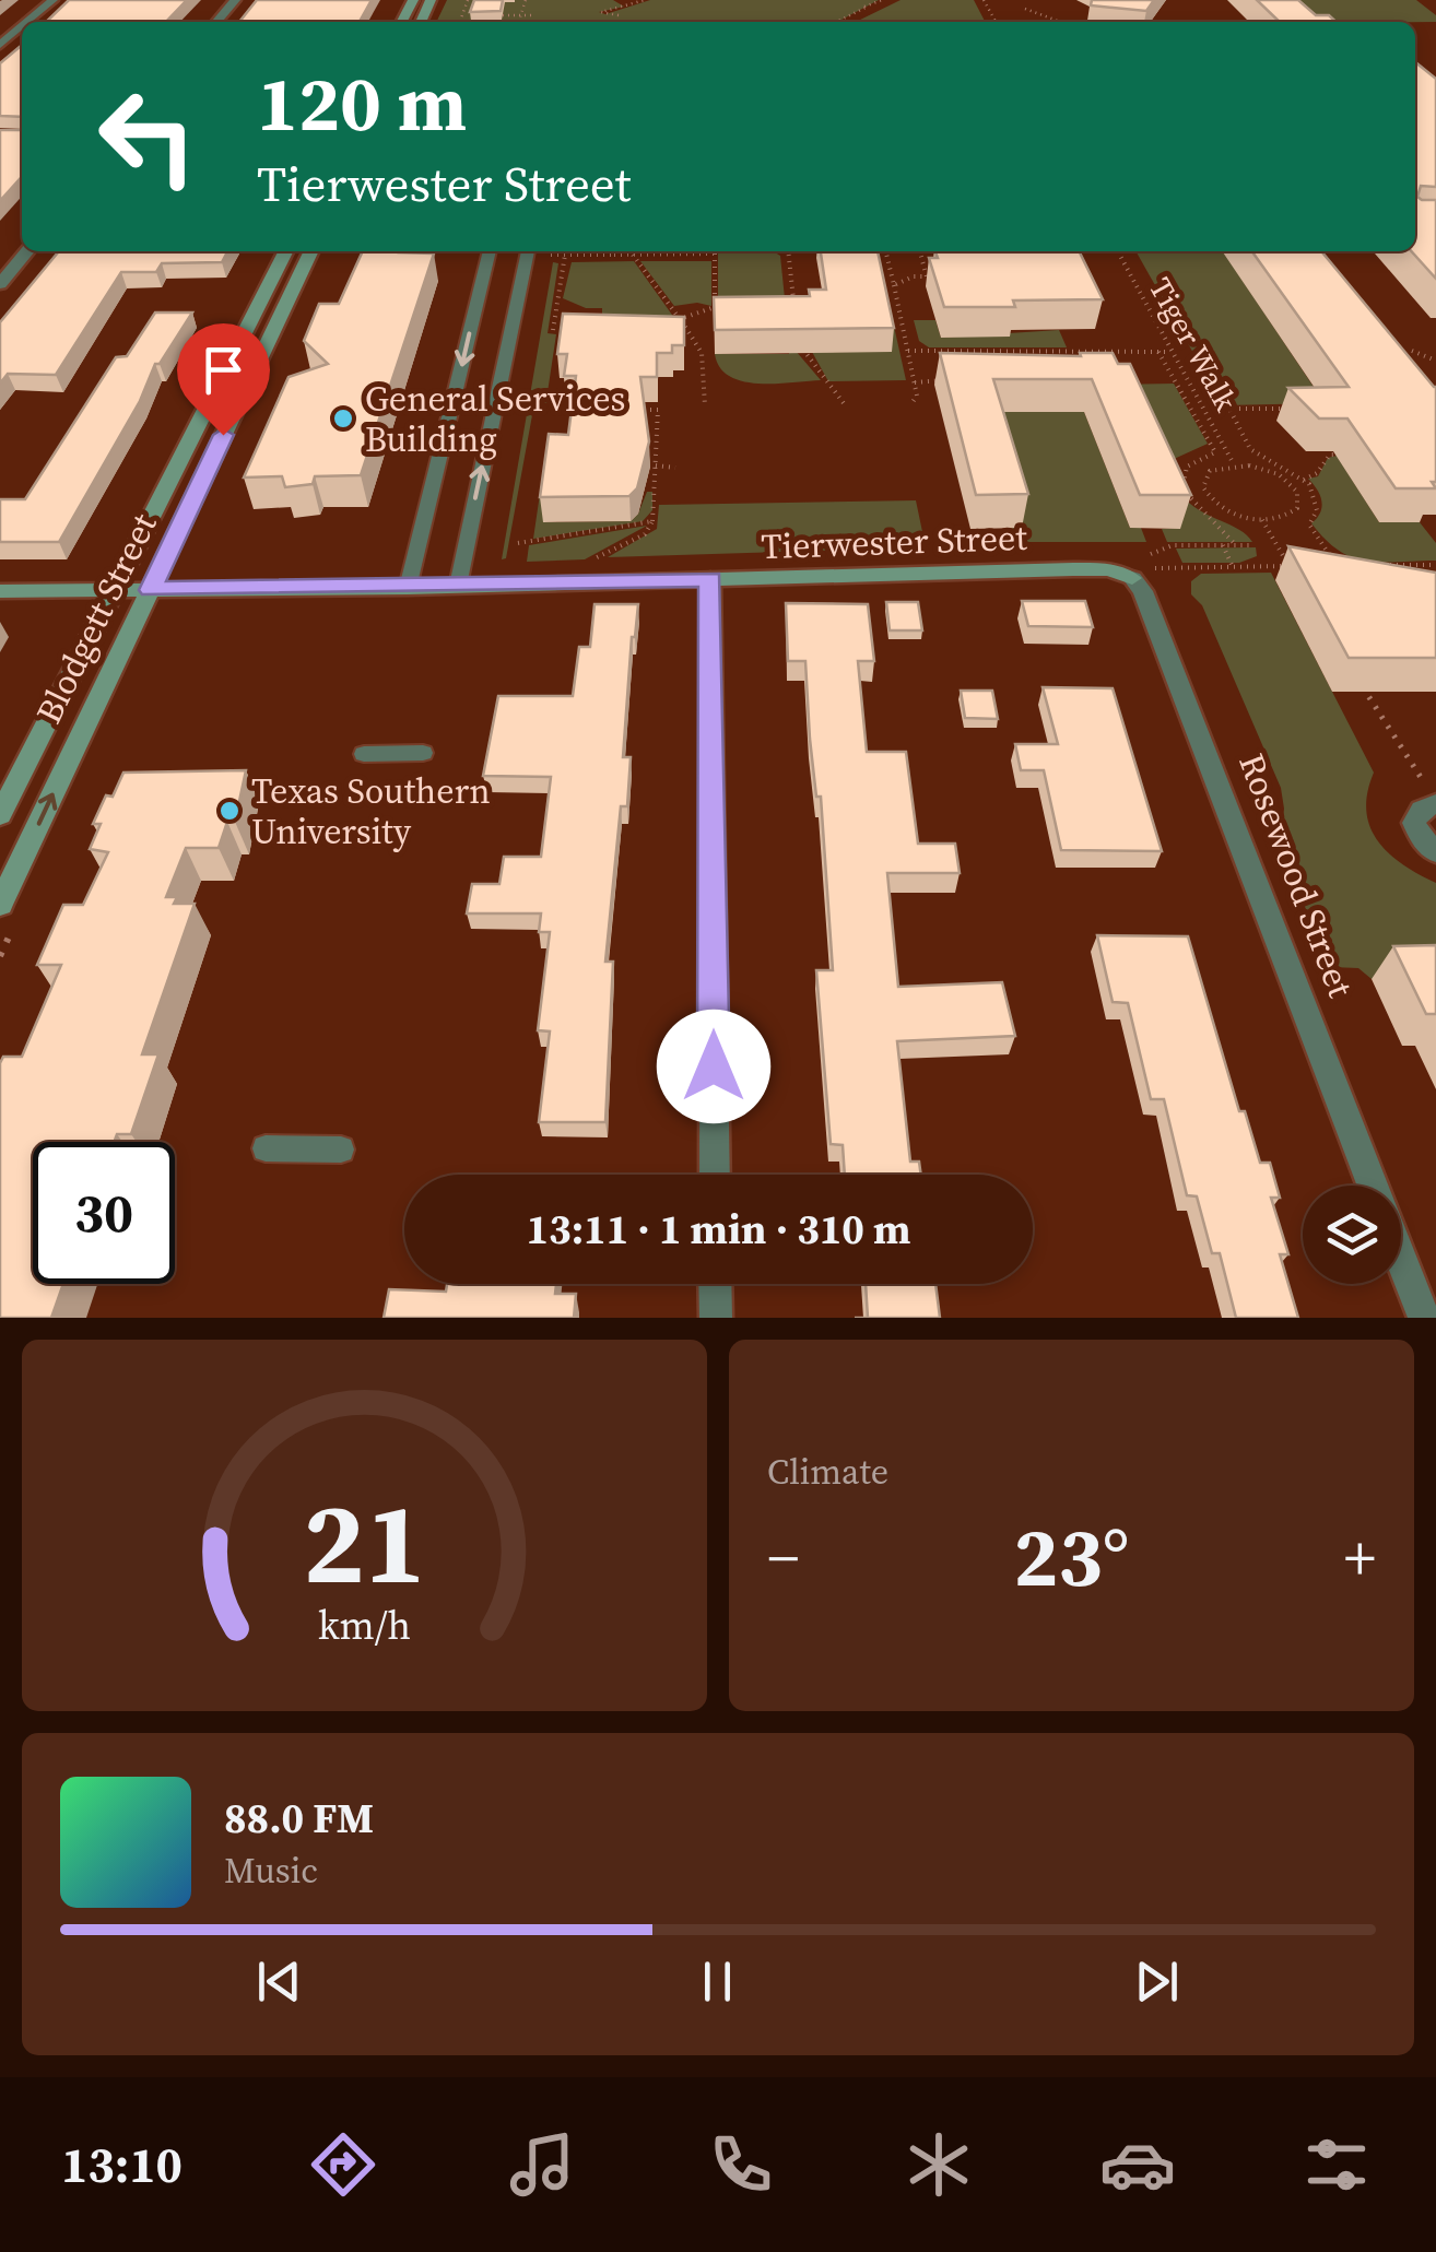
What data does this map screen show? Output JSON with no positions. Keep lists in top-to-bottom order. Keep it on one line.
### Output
{"streets":{"main road":["Tierwester Street","Blodgett Street"],"street":["Rosewood Street"],"path":["Tiger Walk"]},"crossings":[["Tierwester Street","Blodgett Street"],["Tierwester Street","Rosewood Street"]],"places":["General Services Building","Texas Southern University"],"page":{"turn":["120 m","Tierwester Street"],"limit":"30","trip":"13:11 · 1 min · 310 m","tile":"Climate","heat":["−","23°","+"],"song":["88.0 FM","Music"],"tabs":"13:10","gauge":["21","km/h"]}}
